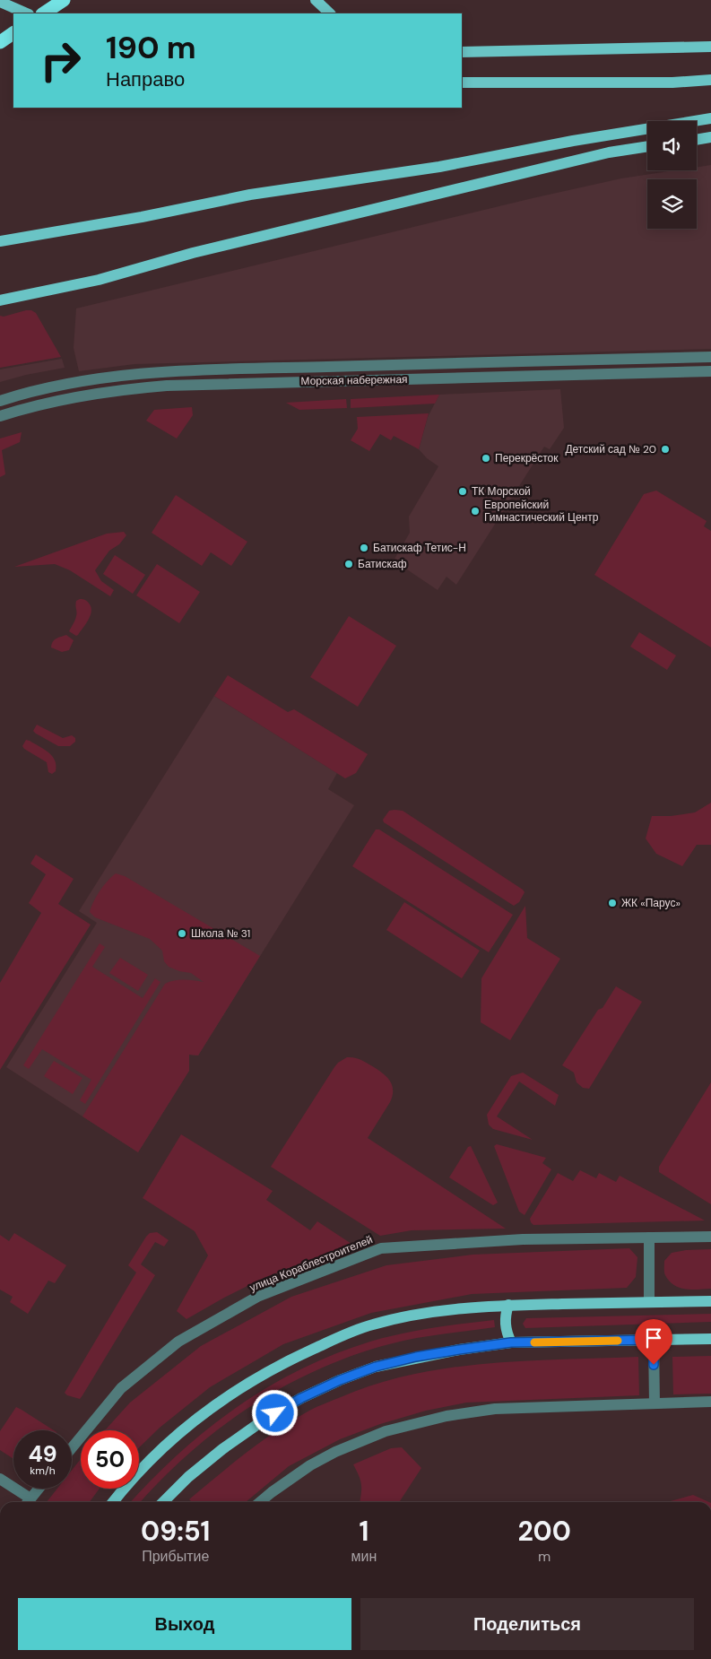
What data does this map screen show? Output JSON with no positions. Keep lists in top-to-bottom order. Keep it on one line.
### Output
{"streets":{"street":["Морская набережная","улица Кораблестроителей"]},"places":["Детский сад № 20","Перекрёсток","ТК Морской","Европейский Гимнастический Центр","Батискаф Тетис-Н","Батискаф","ЖК «Парус»","Школа № 31"],"page":{"turn":["190 m","Направо"],"speed":"49 km/h","limit":"50","eta":["09:51","Прибытие","1","мин","200","m"],"buttons":["Выход","Поделиться"]}}
